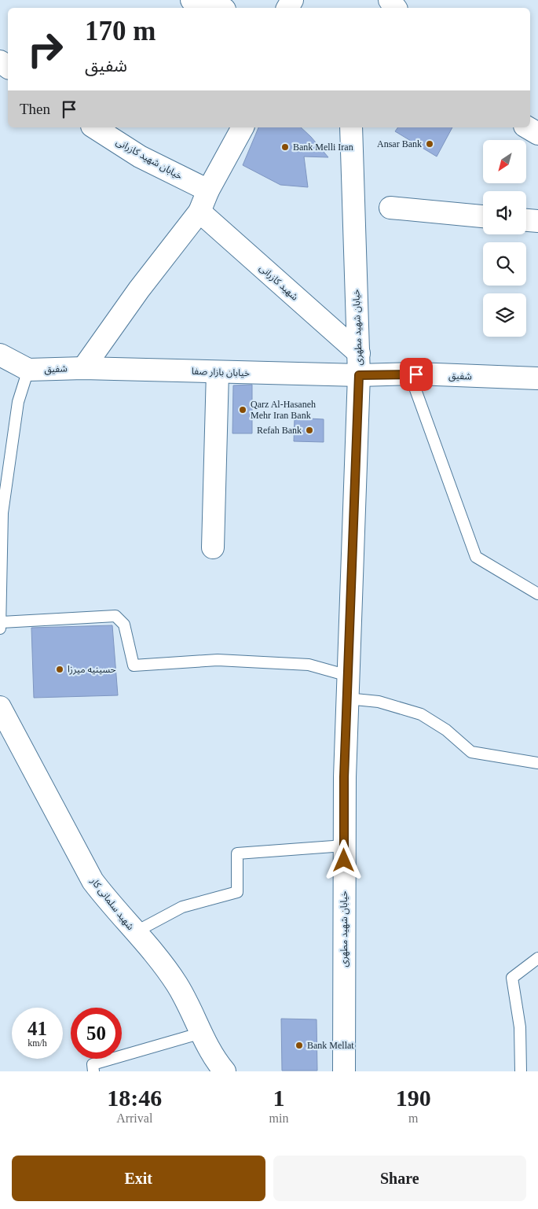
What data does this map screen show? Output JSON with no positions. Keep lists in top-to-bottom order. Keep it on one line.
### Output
{"streets":{"street":["خیابان شهید کازرانی","شهید کازرانی","خیابان شهید مطهری","شفیق","خیابان بازار صفا","شهید سلمانی کار"]},"crossings":[["شهید کازرانی","خیابان شهید مطهری"],["خیابان شهید مطهری","شفیق"],["خیابان شهید مطهری","خیابان بازار صفا"],["شفیق","خیابان بازار صفا"]],"places":["Ansar Bank","Bank Melli Iran","Qarz Al-Hasaneh Mehr Iran Bank","Refah Bank","حسینیه میرزا","Bank Mellat"],"north":"bottom left","page":{"turn":["170 m","شفیق"],"then":"Then","speed":"41 km/h","limit":"50","eta":["18:46","Arrival","1","min","190","m"],"buttons":["Exit","Share"]}}
